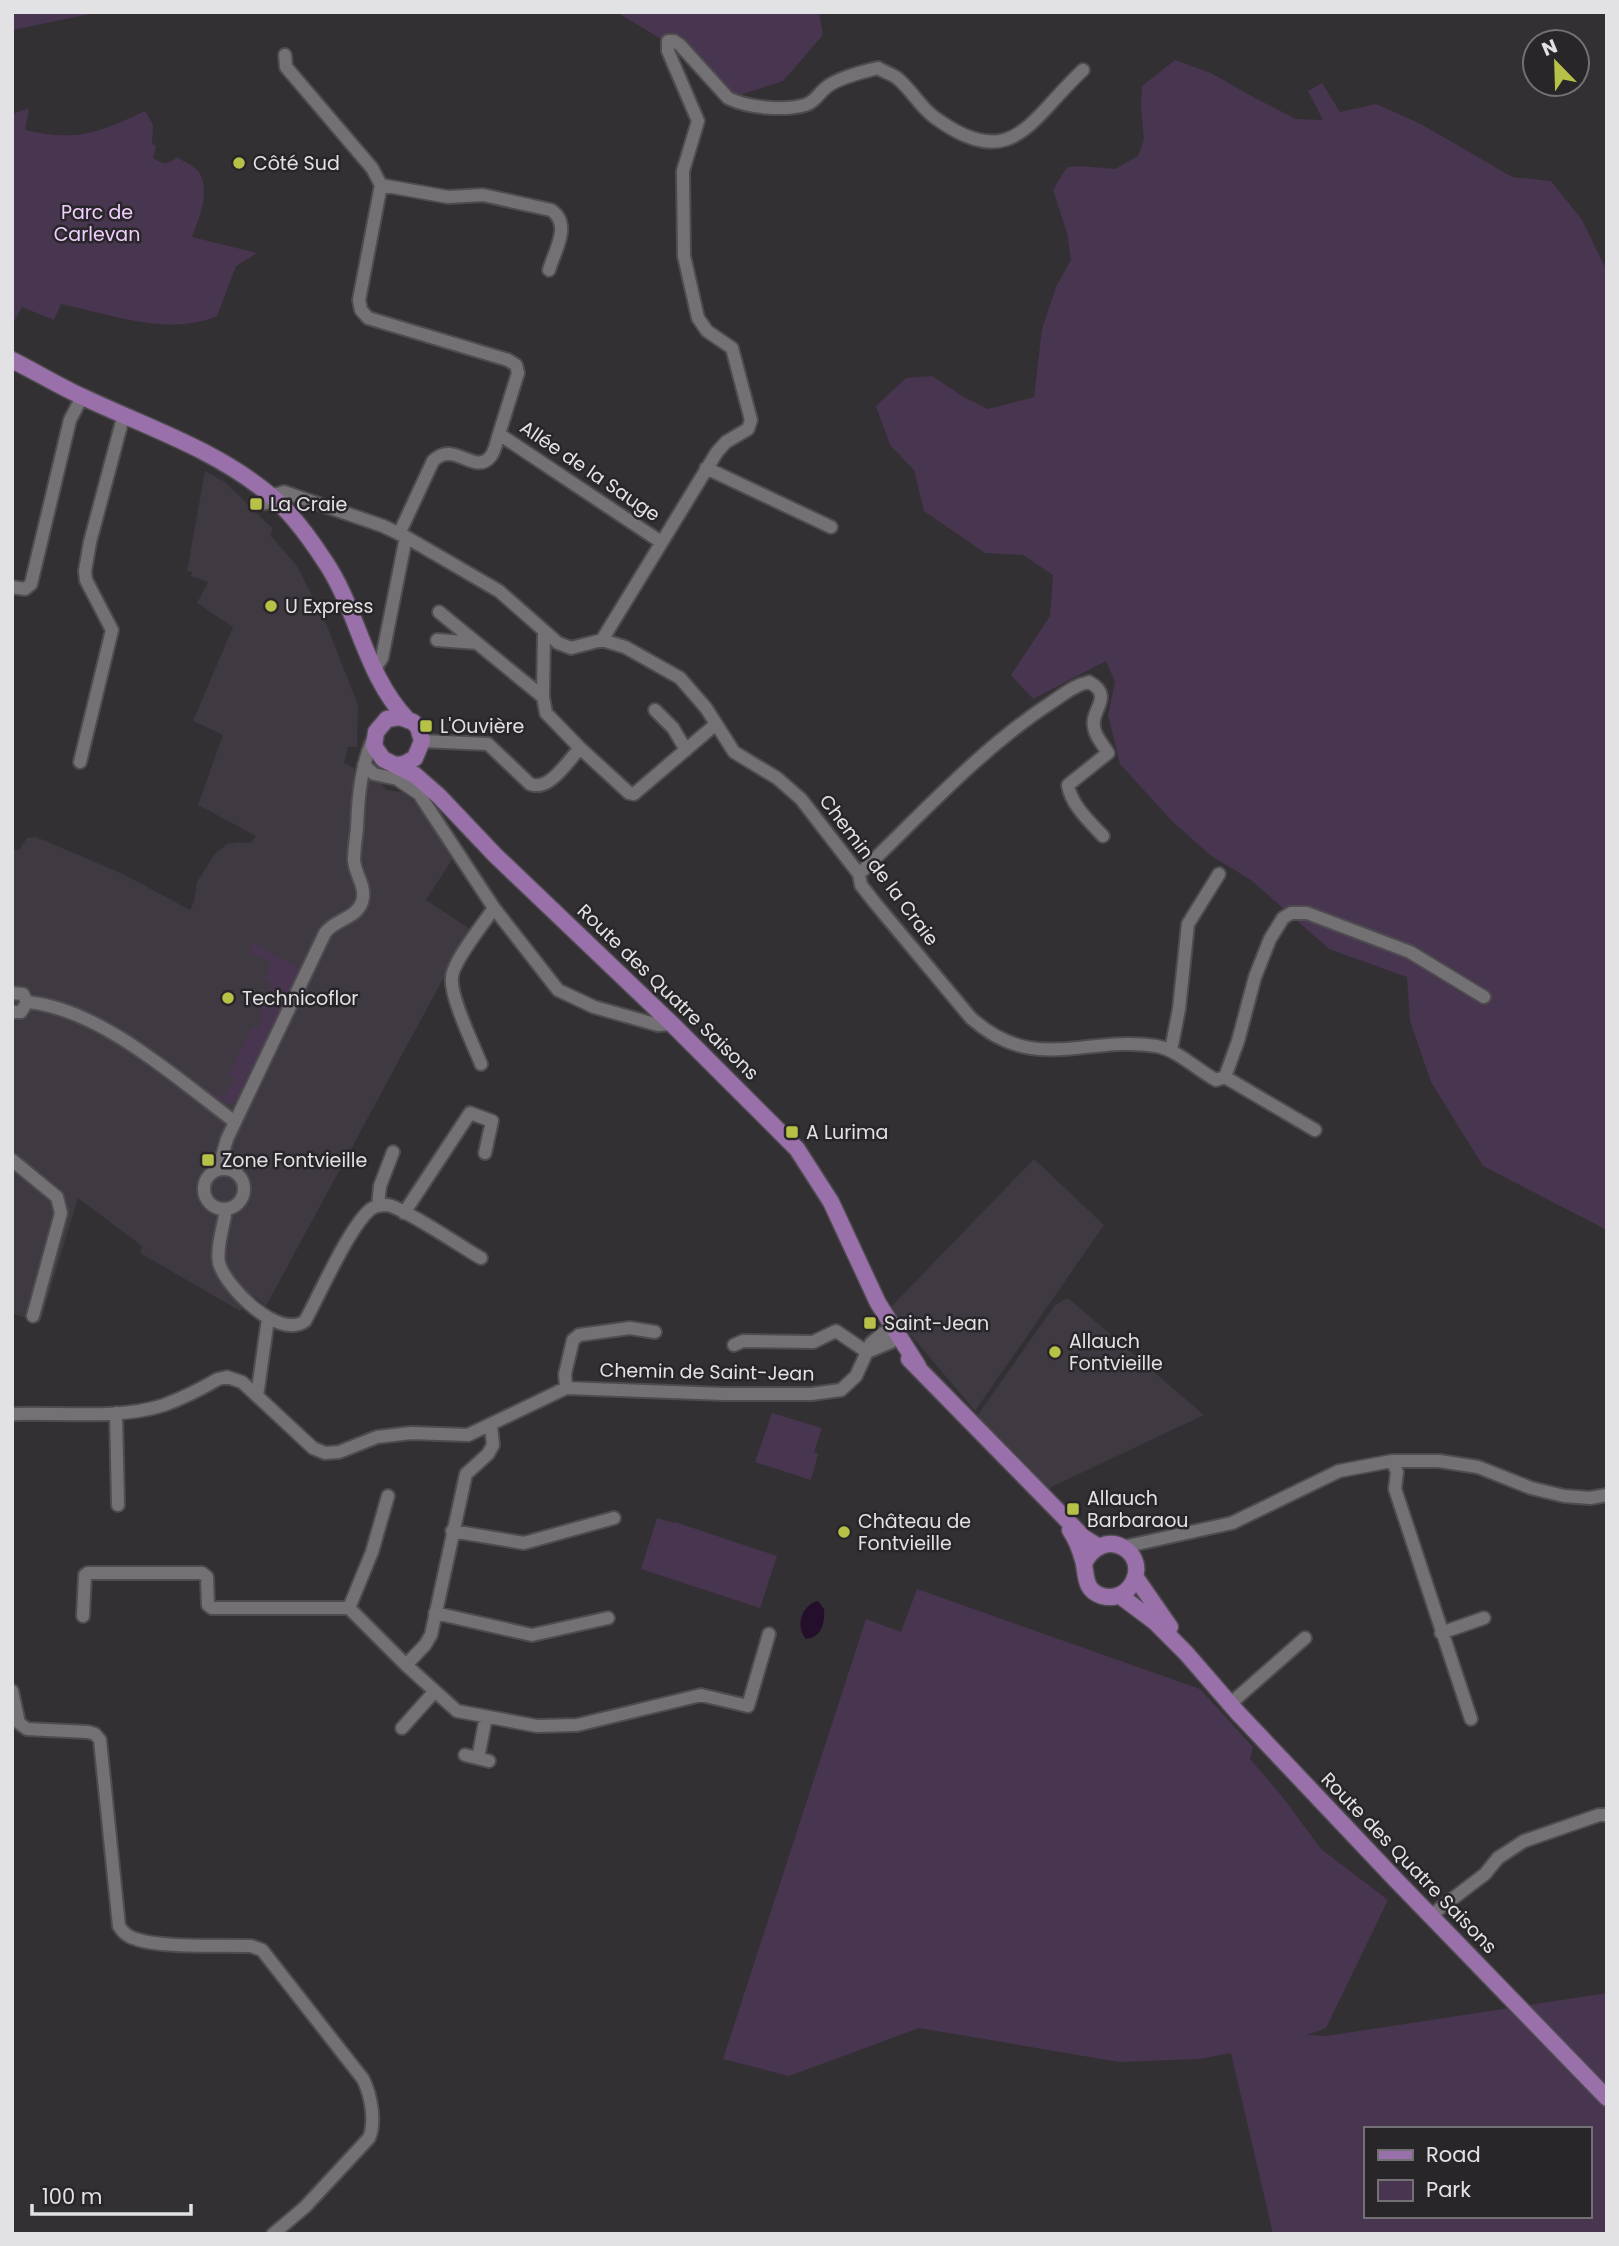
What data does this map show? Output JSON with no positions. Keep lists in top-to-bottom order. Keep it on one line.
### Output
{"streets":{"main road":["Route des Quatre Saisons"],"street":["Allée de la Sauge","Chemin de la Craie","Chemin de Saint-Jean"]},"crossings":[["Route des Quatre Saisons","Chemin de Saint-Jean"]],"parks":["Parc de Carlevan"],"places":{"other":["Côté Sud","U Express","Technicoflor","Allauch Fontvieille","Château de Fontvieille"],"transit":["La Craie","L'Ouvière","A Lurima","Zone Fontvieille","Saint-Jean","Allauch Barbaraou"]},"legend":["Road","Park"],"scale_bar":"100 m","north":"top left"}
